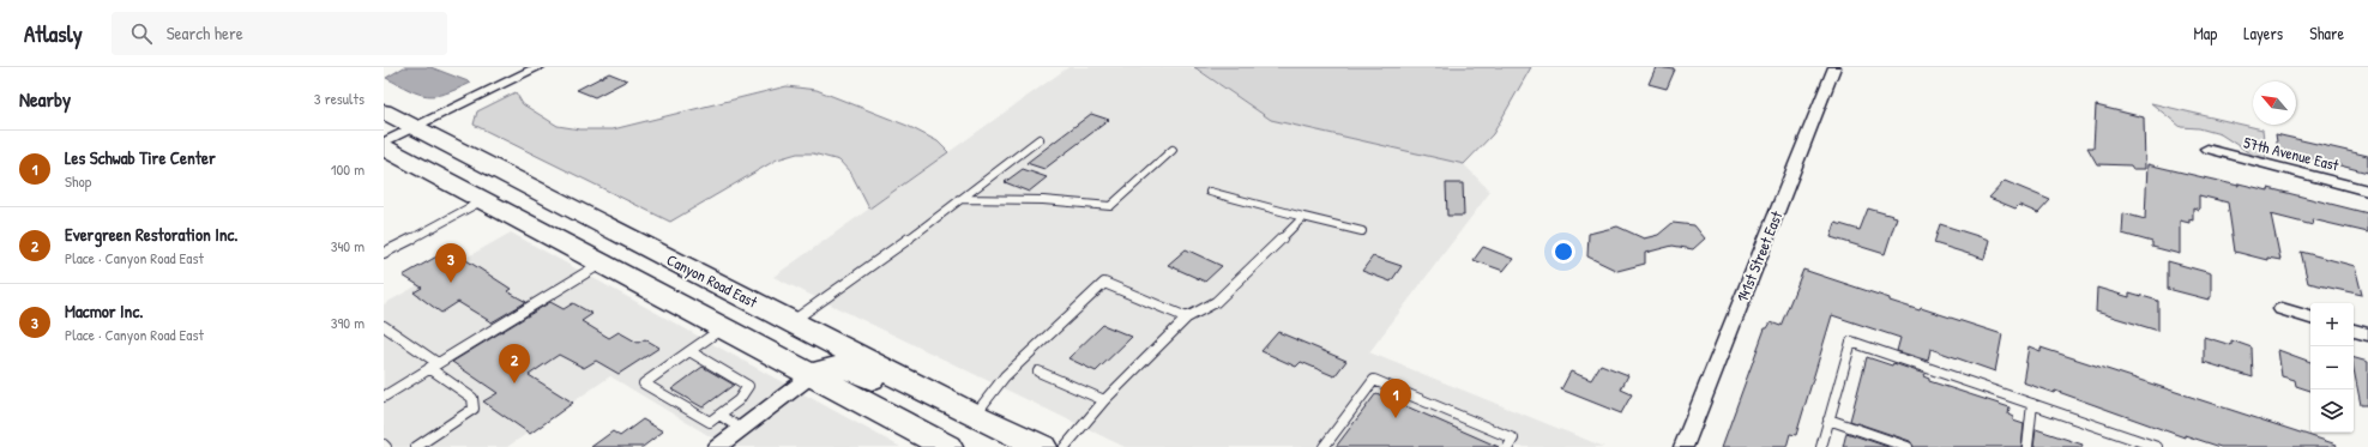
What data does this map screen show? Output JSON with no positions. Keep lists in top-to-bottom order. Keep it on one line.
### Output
{"streets":{"main road":["Canyon Road East"],"street":["57th Avenue East","141st Street East"]},"north":"top left","page":{"header":"Atlasly","search":"Search here","nav":["Map","Layers","Share"],"heading":["Nearby","3 results"],"list":[{"mark":"1","name":"Les Schwab Tire Center","note":"Shop","value":"100 m"},{"mark":"2","name":"Evergreen Restoration Inc.","note":"Place · Canyon Road East","value":"340 m"},{"mark":"3","name":"Macmor Inc.","note":"Place · Canyon Road East","value":"390 m"}],"pins":["3","2","1"],"map_buttons":["+","−"]}}
